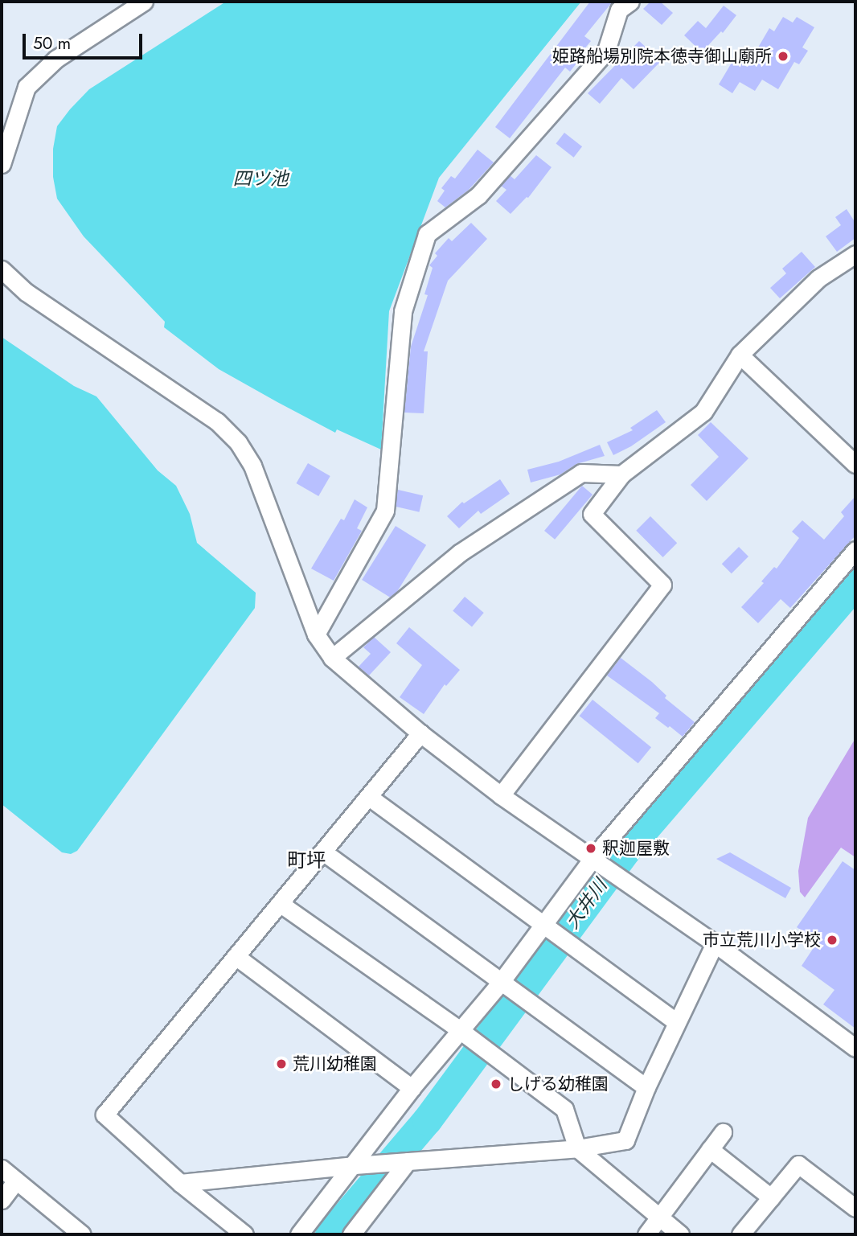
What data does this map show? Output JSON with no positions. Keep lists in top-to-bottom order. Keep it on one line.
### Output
{"districts":["町坪"],"water":["四ツ池","大井川"],"places":["姫路船場別院本徳寺御山廟所","釈迦屋敷","市立荒川小学校","荒川幼稚園","しげる幼稚園"],"scale_bar":"50 m"}
